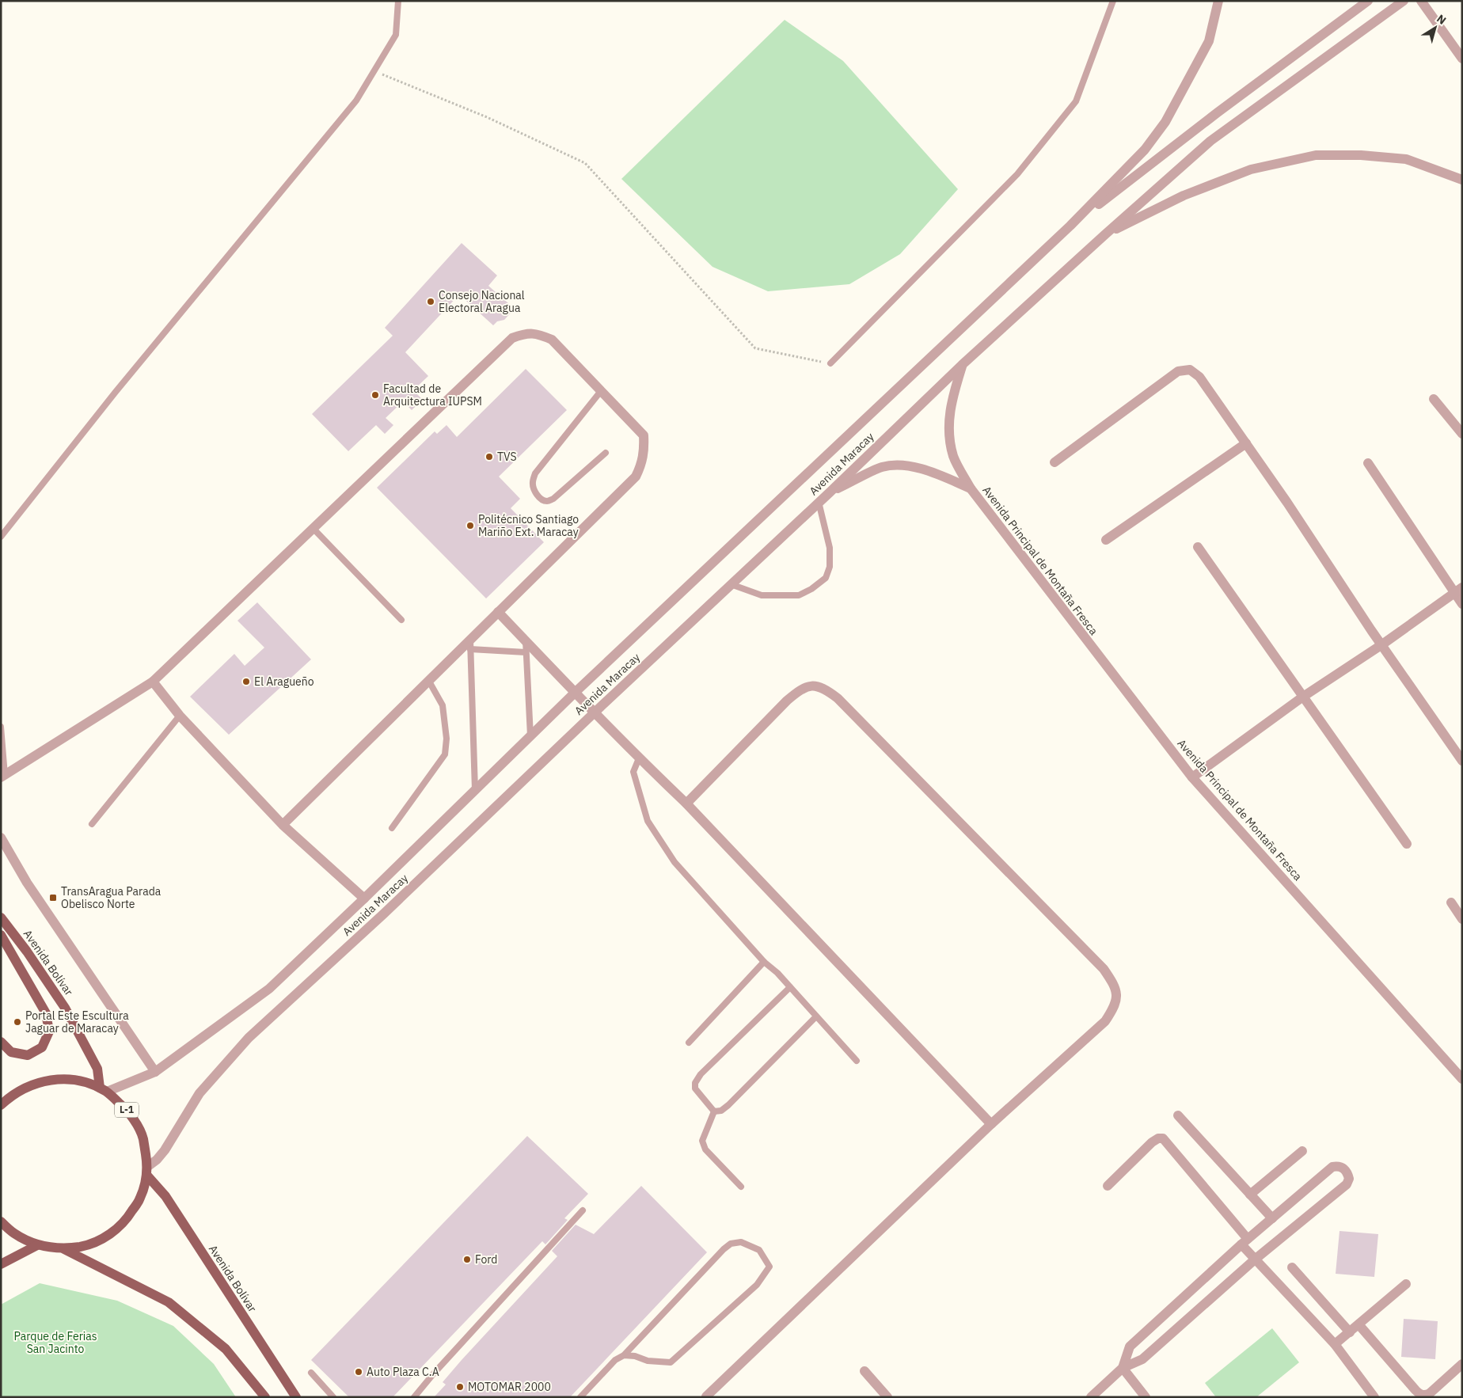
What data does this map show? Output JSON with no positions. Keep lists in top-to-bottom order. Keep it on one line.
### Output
{"streets":{"main road":["Avenida Bolívar","L-1"],"street":["Avenida Maracay","Avenida Principal de Montaña Fresca"]},"crossings":[["Avenida Maracay","Avenida Principal de Montaña Fresca"],["Avenida Maracay","Avenida Bolívar"],["Avenida Maracay","L-1"],["Avenida Bolívar","L-1"]],"parks":["Parque de Ferias San Jacinto"],"places":{"other":["Consejo Nacional Electoral Aragua","Facultad de Arquitectura IUPSM","TVS","Politécnico Santiago Mariño Ext. Maracay","El Aragueño","Portal Este Escultura Jaguar de Maracay","Ford","Auto Plaza C.A","MOTOMAR 2000"],"transit":["TransAragua Parada Obelisco Norte"]},"north":"top right"}
